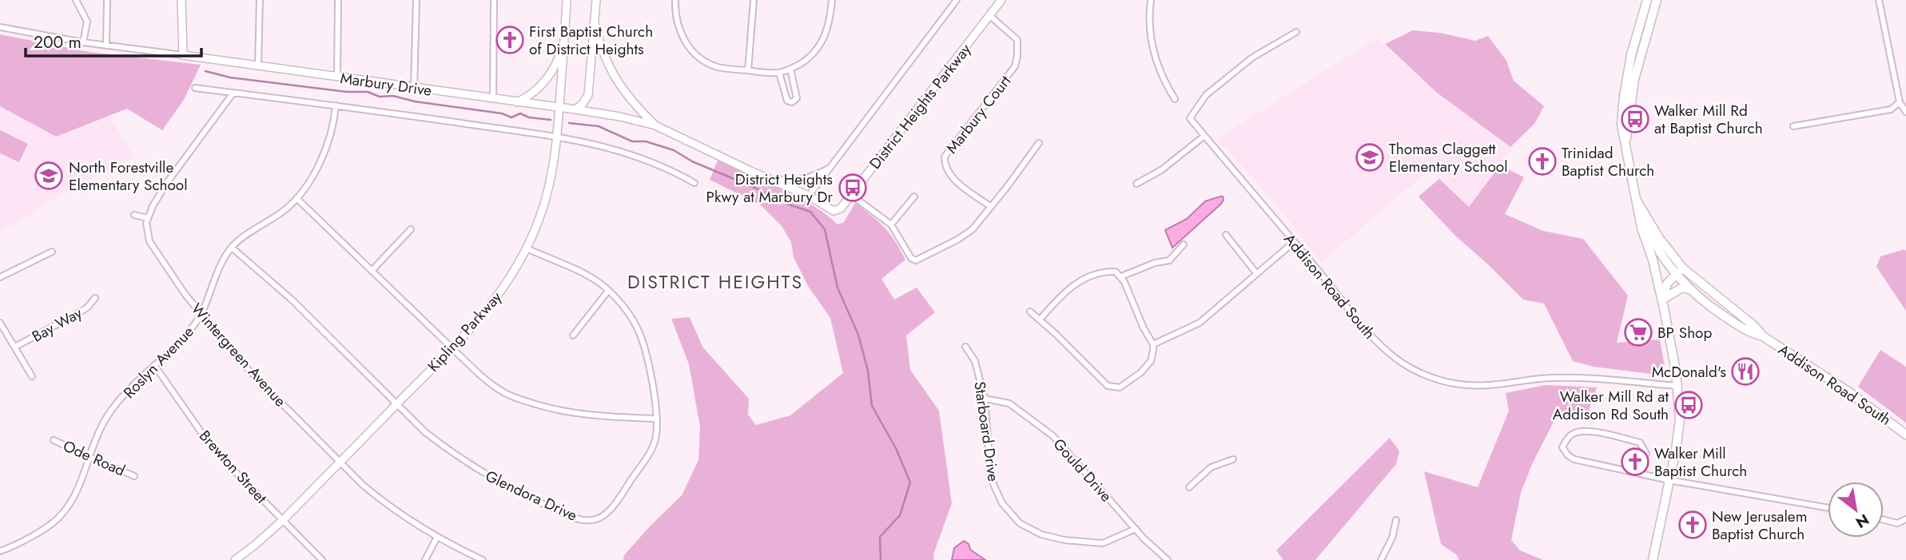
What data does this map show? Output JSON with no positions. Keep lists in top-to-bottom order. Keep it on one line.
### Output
{"streets":{"main road":["Addison Road South"],"street":["Marbury Drive","District Heights Parkway","Marbury Court","Bay Way","Kipling Parkway","Wintergreen Avenue","Roslyn Avenue","Starboard Drive","Ode Road","Brewton Street","Gould Drive","Glendora Drive"]},"crossings":[["Marbury Drive","District Heights Parkway"],["Marbury Drive","Kipling Parkway"],["Marbury Drive","Roslyn Avenue"],["District Heights Parkway","Marbury Court"],["Kipling Parkway","Wintergreen Avenue"],["Kipling Parkway","Brewton Street"],["Kipling Parkway","Glendora Drive"],["Wintergreen Avenue","Roslyn Avenue"],["Roslyn Avenue","Ode Road"],["Roslyn Avenue","Brewton Street"],["Roslyn Avenue","Glendora Drive"],["Starboard Drive","Gould Drive"]],"districts":["DISTRICT HEIGHTS"],"places":{"church":["First Baptist Church of District Heights","Trinidad Baptist Church","Walker Mill Baptist Church","New Jerusalem Baptist Church"],"bus stop":["Walker Mill Rd at Baptist Church","District Heights Pkwy at Marbury Dr","Walker Mill Rd at Addison Rd South"],"school or university":["Thomas Claggett Elementary School","North Forestville Elementary School"],"supermarket":["BP Shop"],"restaurant":["McDonald's"]},"scale_bar":"200 m","north":"bottom right"}
